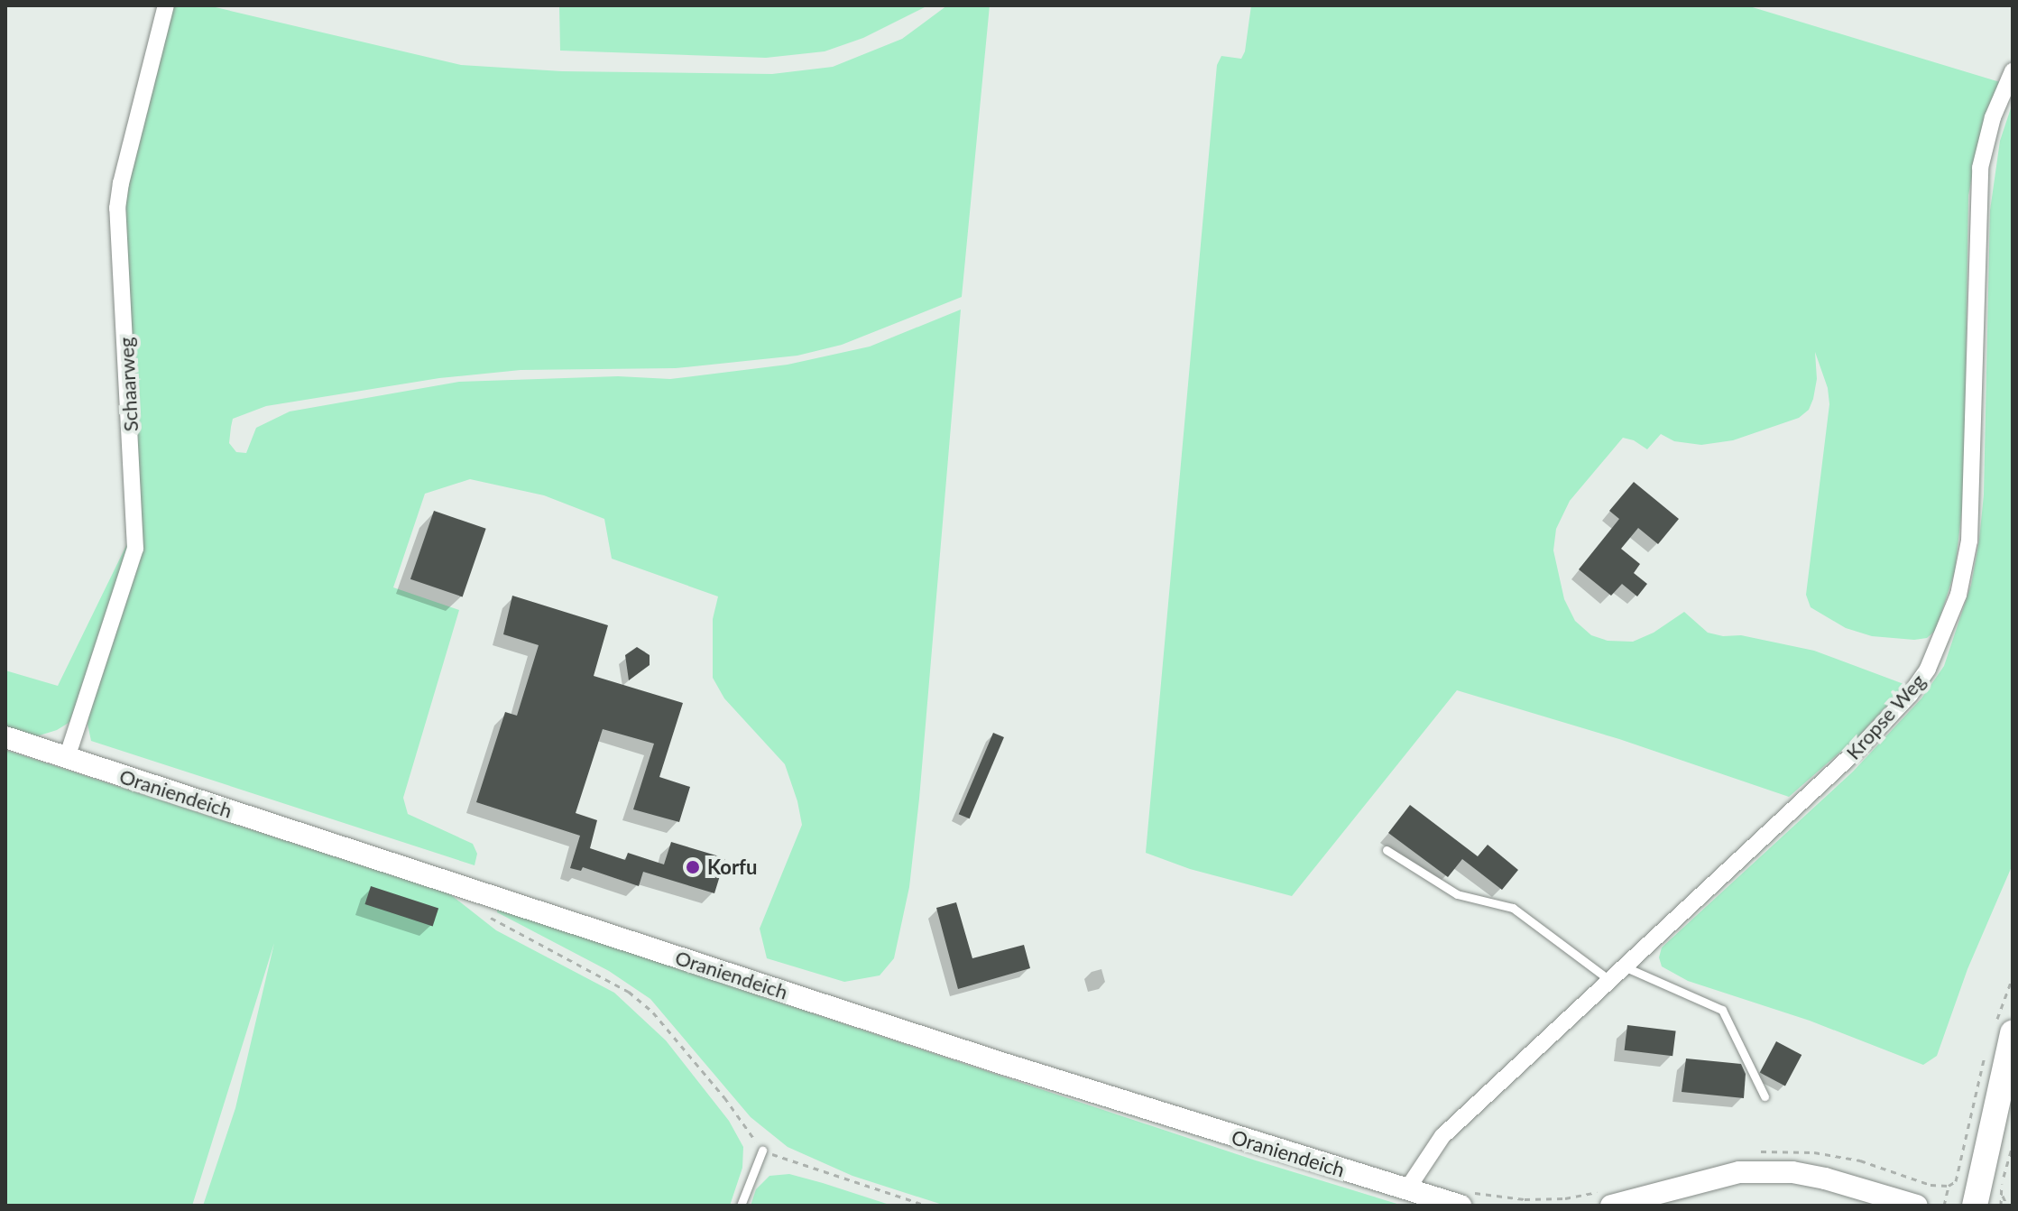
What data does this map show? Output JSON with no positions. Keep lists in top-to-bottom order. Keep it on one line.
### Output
{"streets":{"main road":["Oraniendeich"],"street":["Schaarweg","Kropse Weg"]},"crossings":[["Schaarweg","Oraniendeich"],["Kropse Weg","Oraniendeich"]],"places":["Korfu"]}
